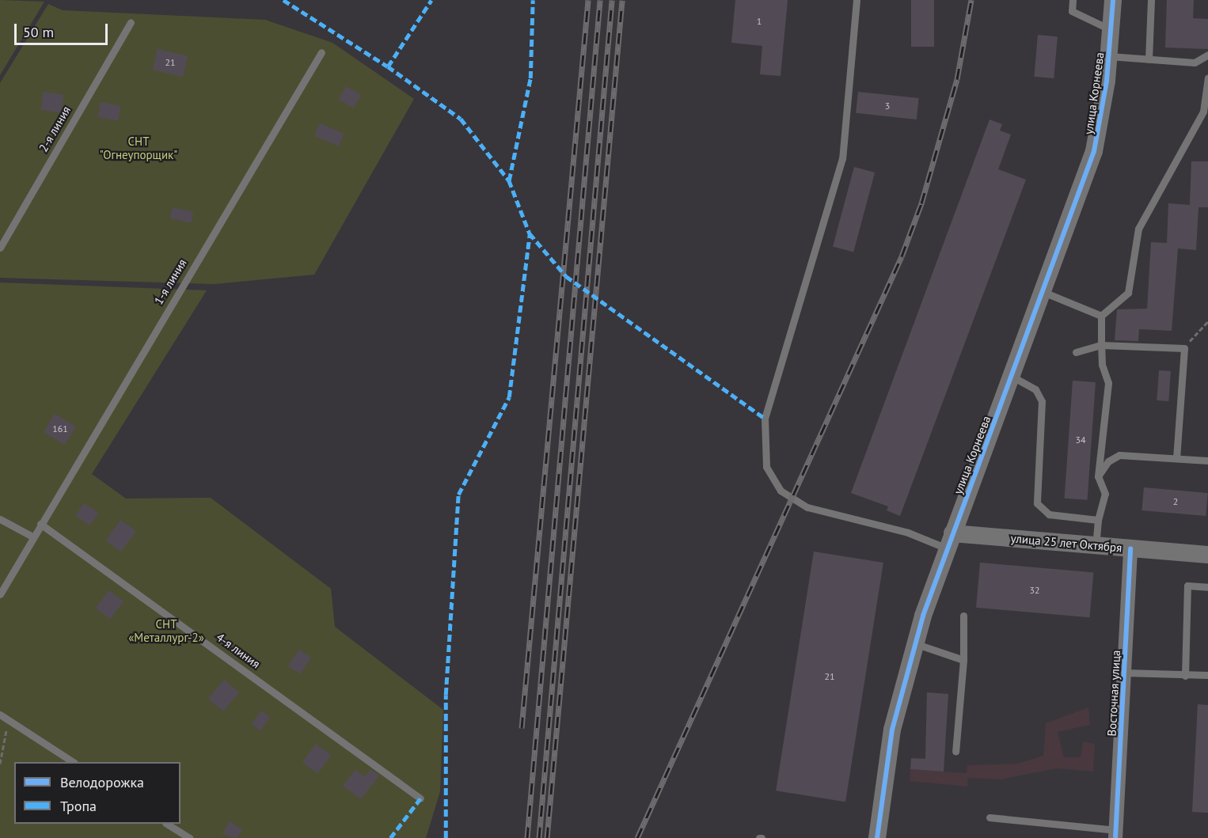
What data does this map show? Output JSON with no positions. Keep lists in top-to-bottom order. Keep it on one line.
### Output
{"streets":{"street":["улица Корнеева","улица 25 лет Октября","Восточная улица"],"lane":["2-я линия","1-я линия","4-я линия"]},"crossings":[["улица Корнеева","улица 25 лет Октября"],["1-я линия","4-я линия"],["улица 25 лет Октября","Восточная улица"]],"parks":["СНТ \"Огнеупорщик\"","СНТ «Металлург-2»"],"house_numbers":["1","21","3","161","34","2","32","21"],"legend":["Велодорожка","Тропа"],"scale_bar":"50 m"}
